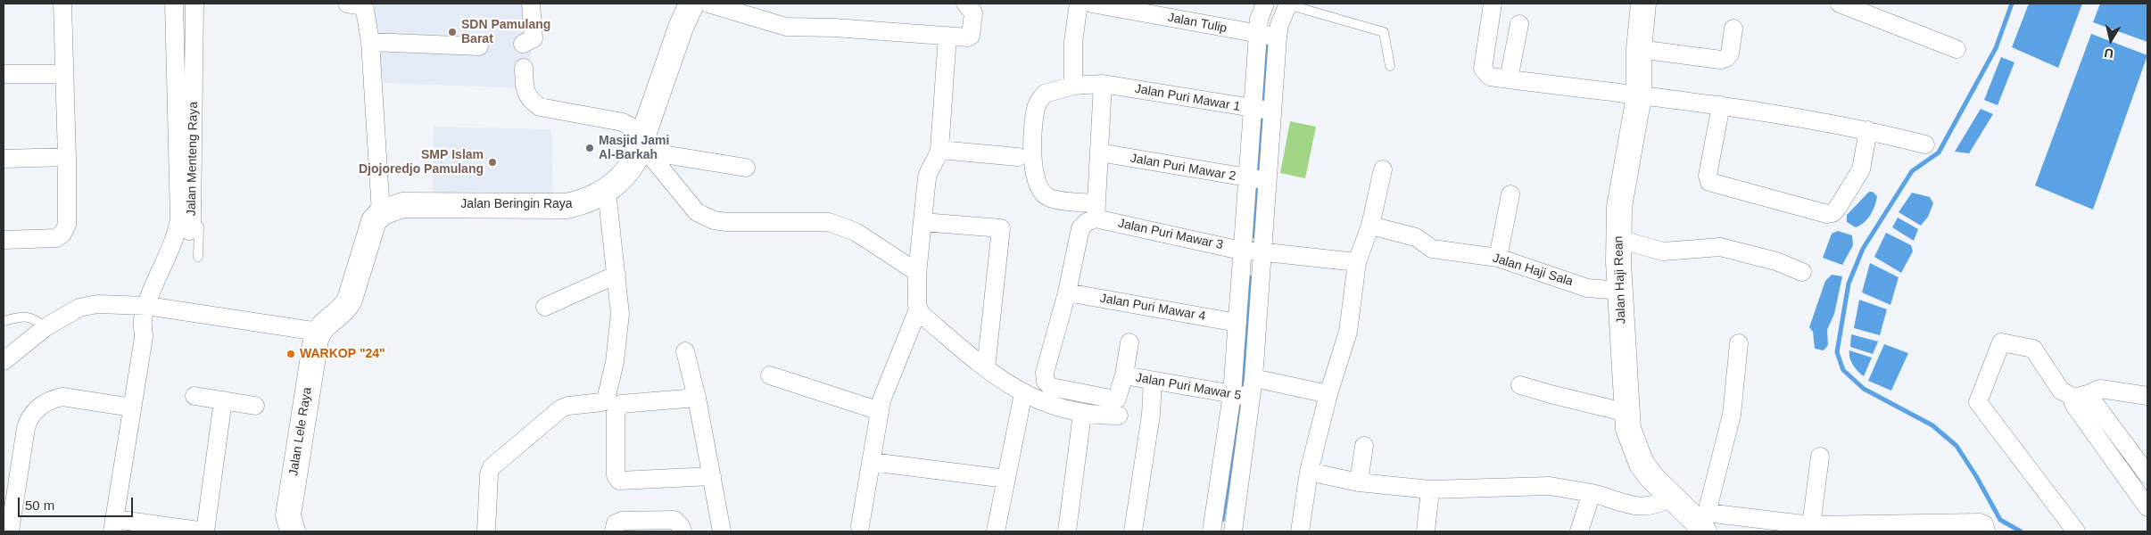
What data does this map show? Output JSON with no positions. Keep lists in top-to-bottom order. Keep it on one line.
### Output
{"streets":{"street":["Jalan Tulip","Jalan Puri Mawar 1","Jalan Menteng Raya","Jalan Puri Mawar 2","Jalan Beringin Raya","Jalan Puri Mawar 3","Jalan Haji Sala","Jalan Haji Rean","Jalan Puri Mawar 4","Jalan Puri Mawar 5","Jalan Lele Raya"]},"crossings":[["Jalan Puri Mawar 1","Jalan Puri Mawar 3"],["Jalan Haji Sala","Jalan Haji Rean"]],"places":["SDN Pamulang Barat","Masjid Jami Al-Barkah","SMP Islam Djojoredjo Pamulang","WARKOP \"24\""],"scale_bar":"50 m","north":"bottom"}
